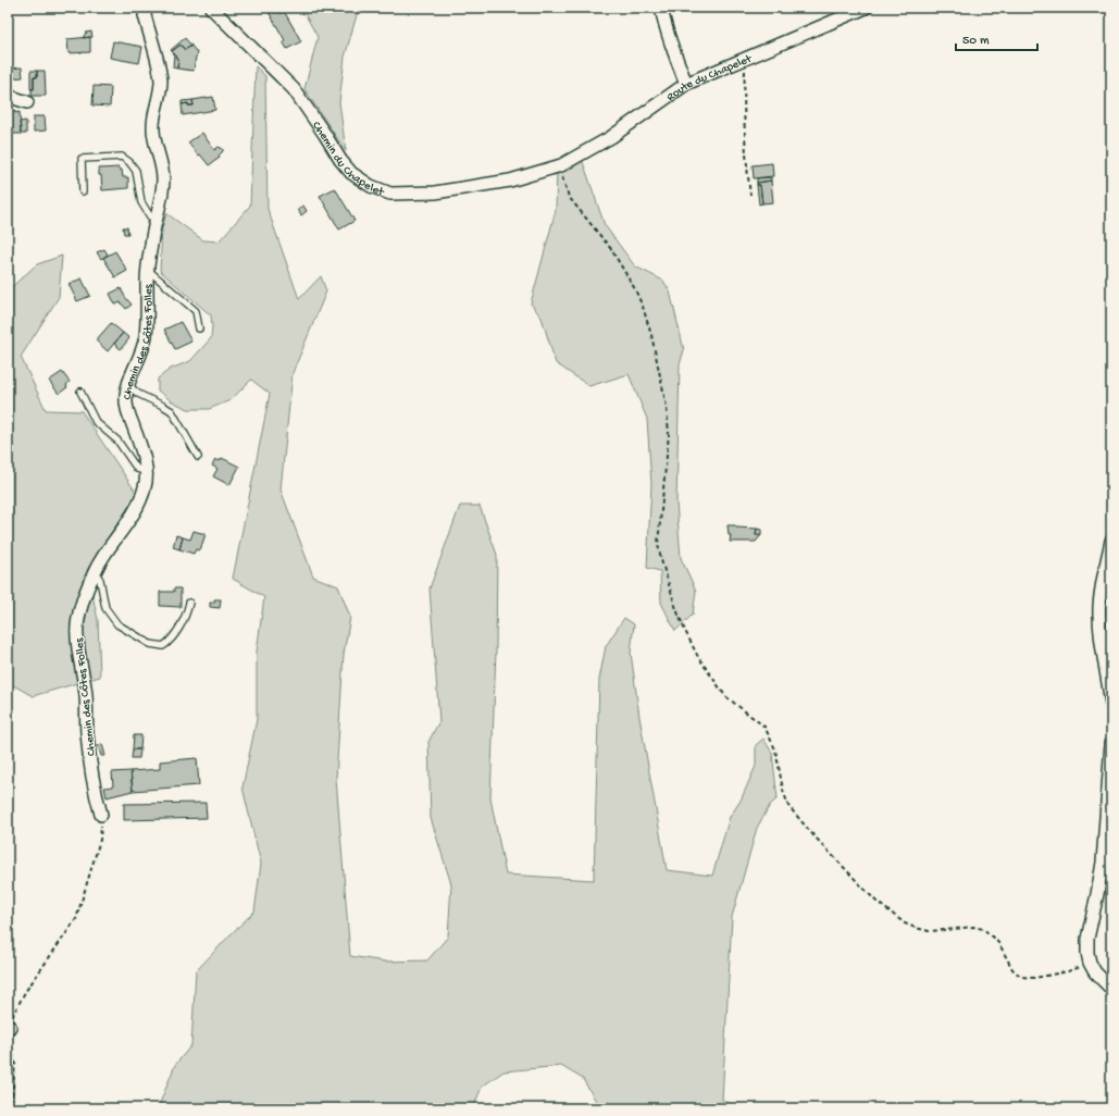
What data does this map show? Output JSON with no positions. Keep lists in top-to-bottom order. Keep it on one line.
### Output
{"streets":{"street":["Route du Chapelet","Chemin du Chapelet","Chemin des Côtes Folles"]},"crossings":[["Route du Chapelet","Chemin du Chapelet"]],"scale_bar":"50 m"}
